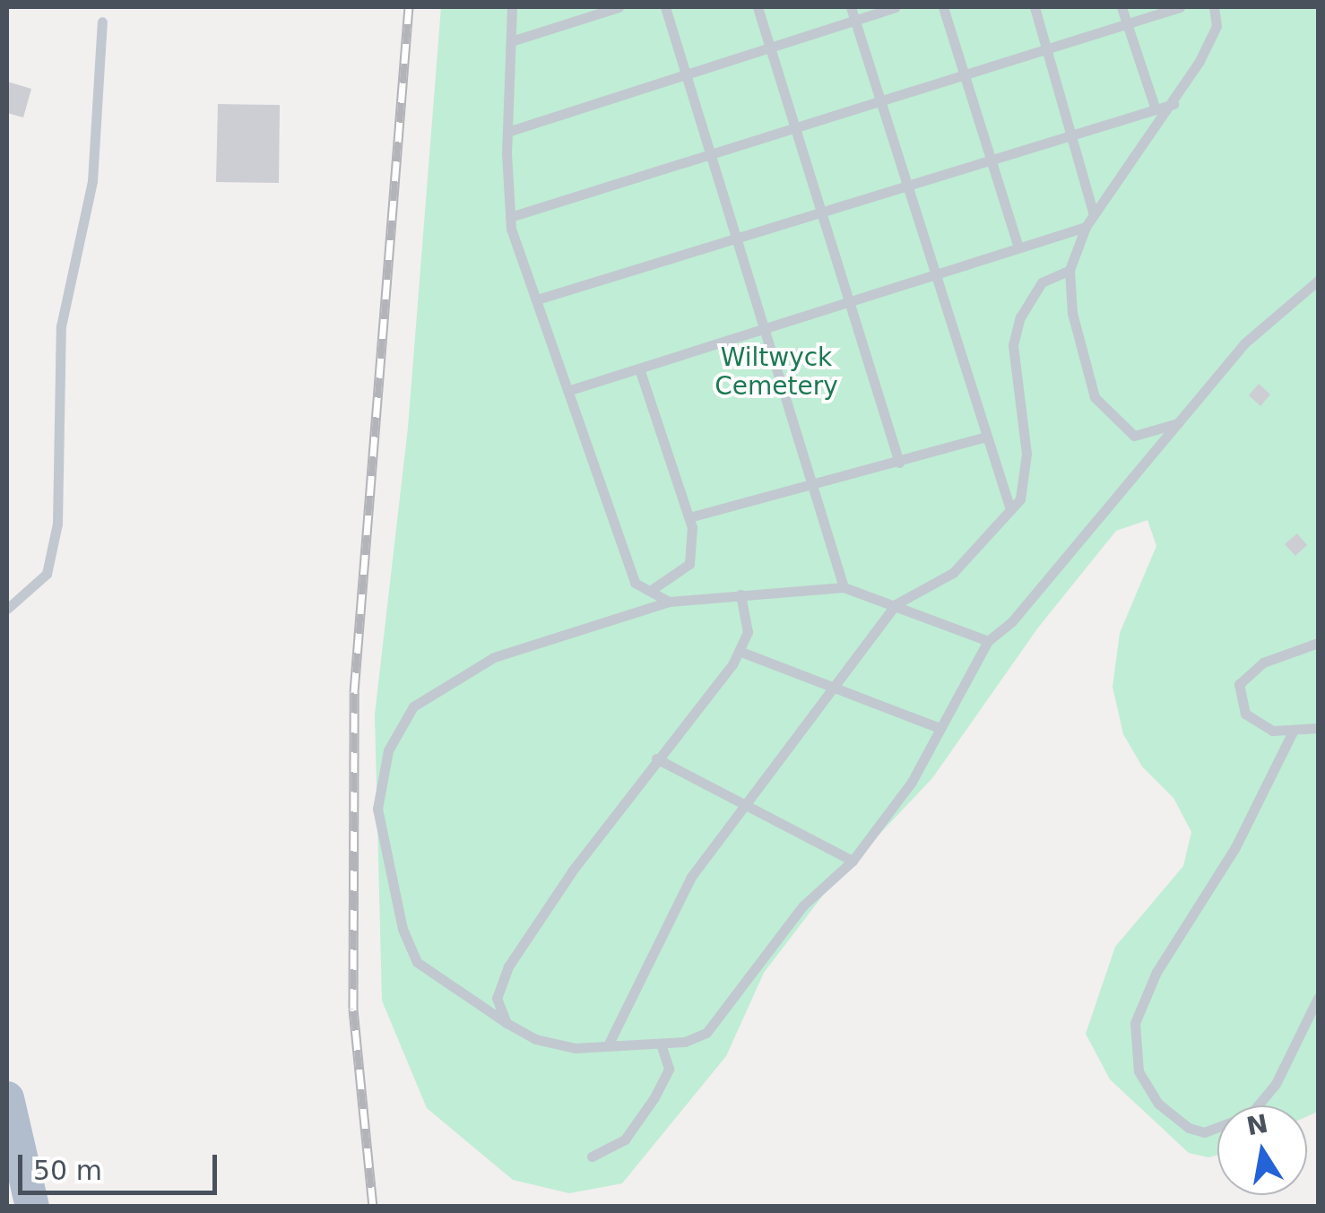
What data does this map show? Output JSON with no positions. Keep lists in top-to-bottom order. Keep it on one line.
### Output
{"parks":["Wiltwyck Cemetery"],"scale_bar":"50 m","north":"top"}
